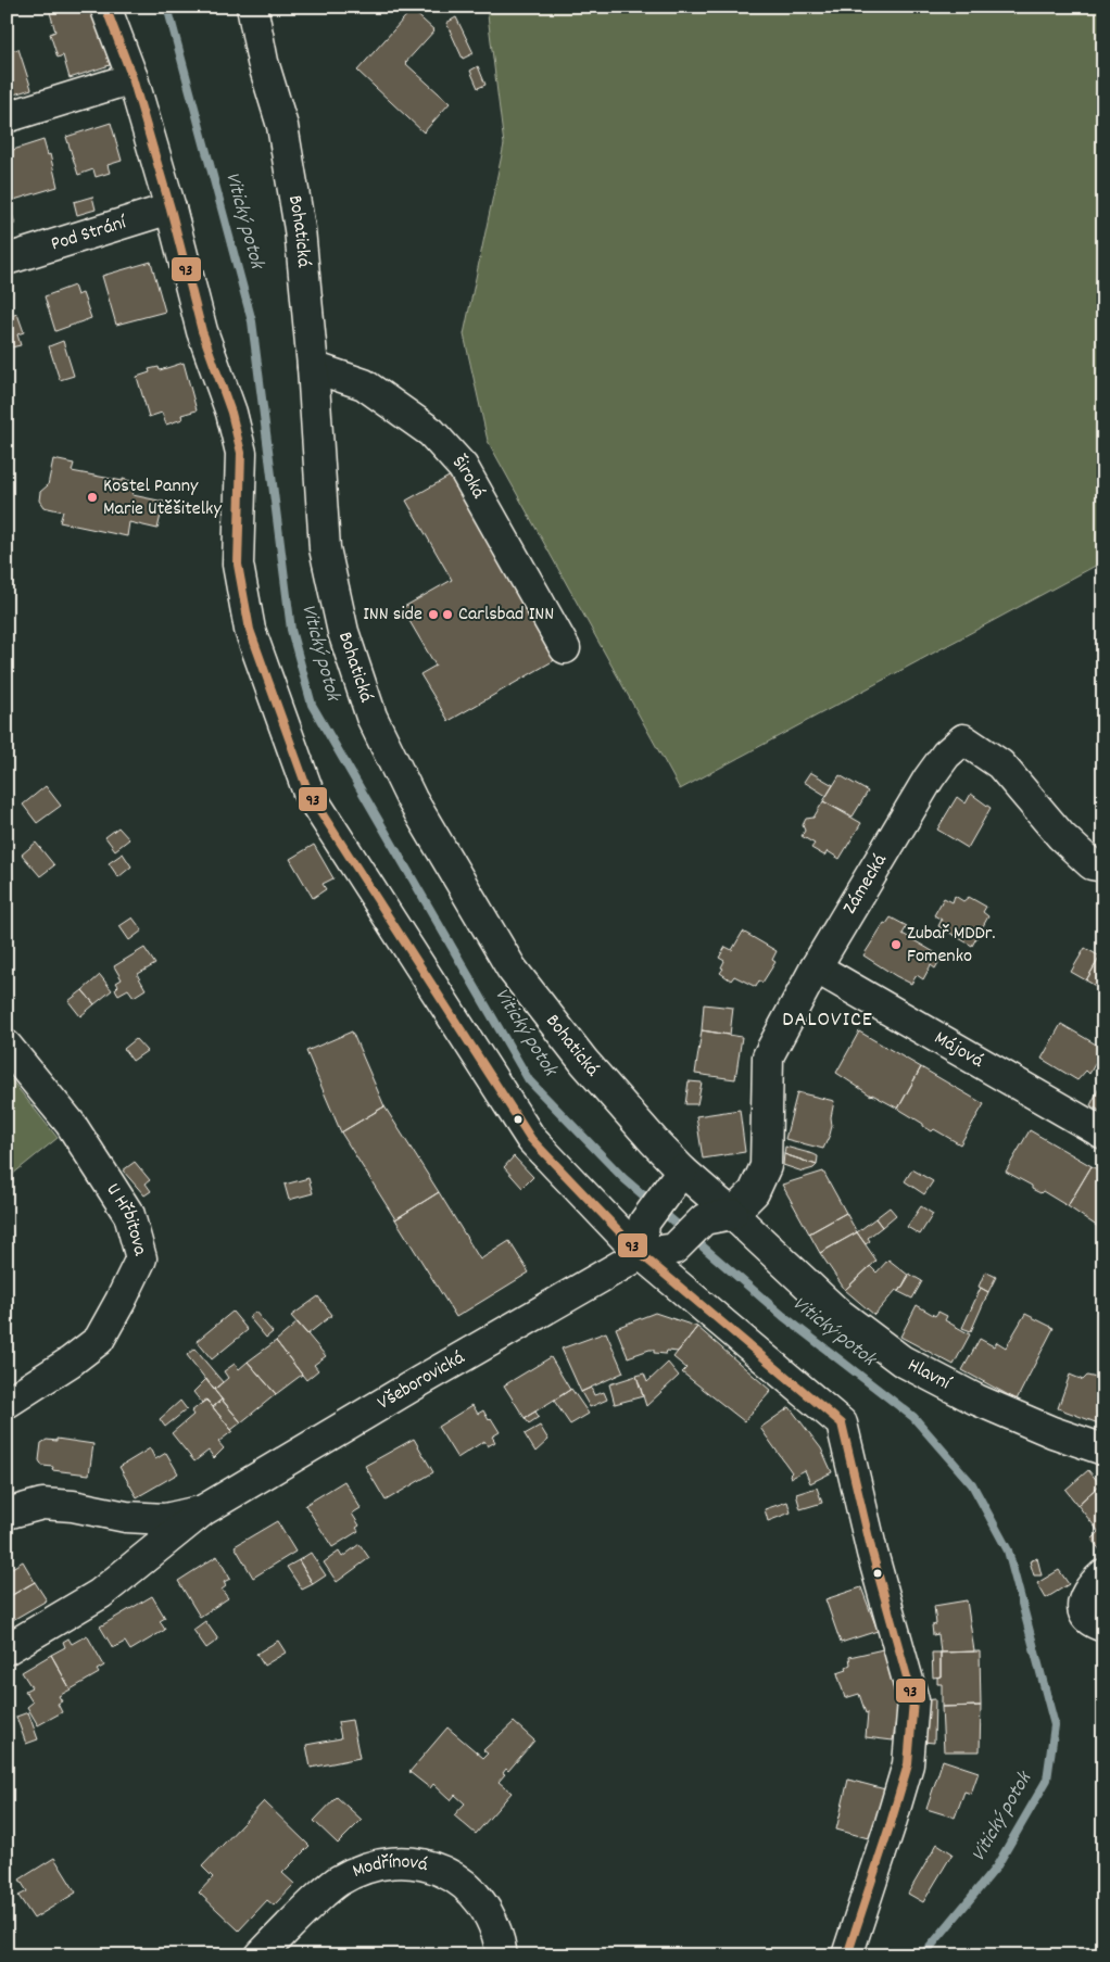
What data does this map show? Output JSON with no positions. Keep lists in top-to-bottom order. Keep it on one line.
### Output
{"streets":{"street":["Bohatická","Pod Strání","Široká","Zámecká","Májová","U Hřbitova","Hlavní","Všeborovická","Modřínová"]},"crossings":[["Bohatická","Široká"],["Bohatická","Zámecká"],["Bohatická","Hlavní"],["Zámecká","Májová"],["Zámecká","Hlavní"],["Zámecká","Všeborovická"]],"districts":["DALOVICE"],"water":["Vitický potok"],"places":["Kostel Panny Marie Utěšitelky","INN side","Carlsbad INN","Zubař MDDr. Fomenko"],"lines":["transit line 93"]}
